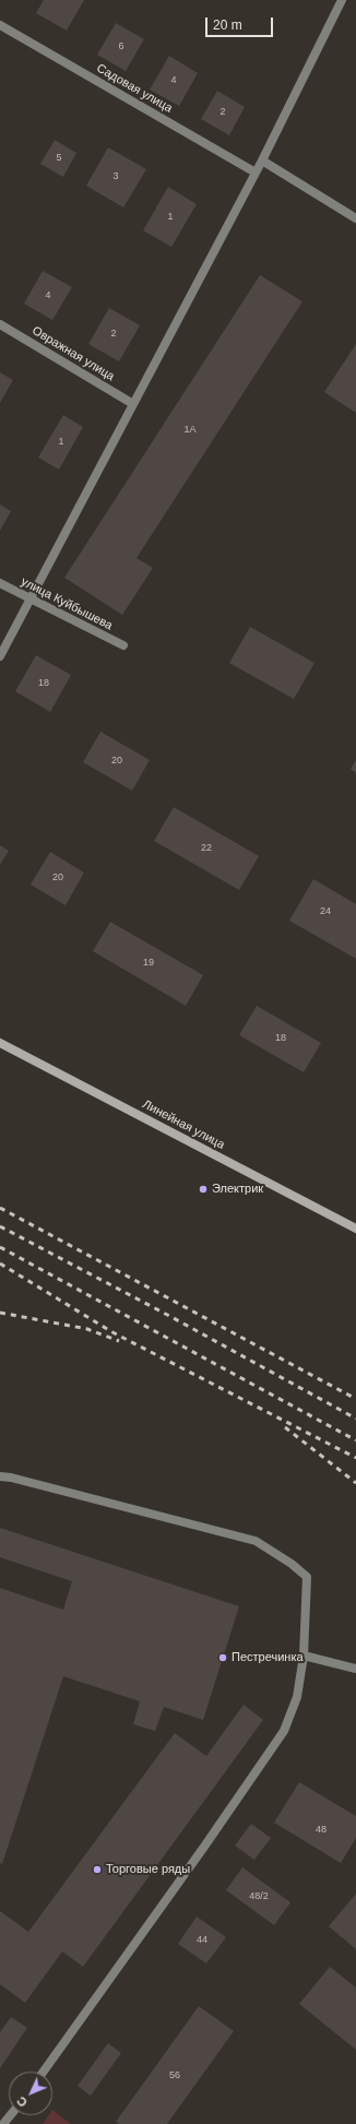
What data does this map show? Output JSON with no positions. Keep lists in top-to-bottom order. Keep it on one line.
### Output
{"streets":{"street":["Садовая улица","Овражная улица","улица Куйбышева","Линейная улица"]},"places":["Электрик","Пестречинка","Торговые ряды"],"house_numbers":["6","4","2","5","3","1","4","2","1А","1","18","20","22","20","24","19","18","48","48/2","44","56"],"scale_bar":"20 m","north":"bottom left"}
